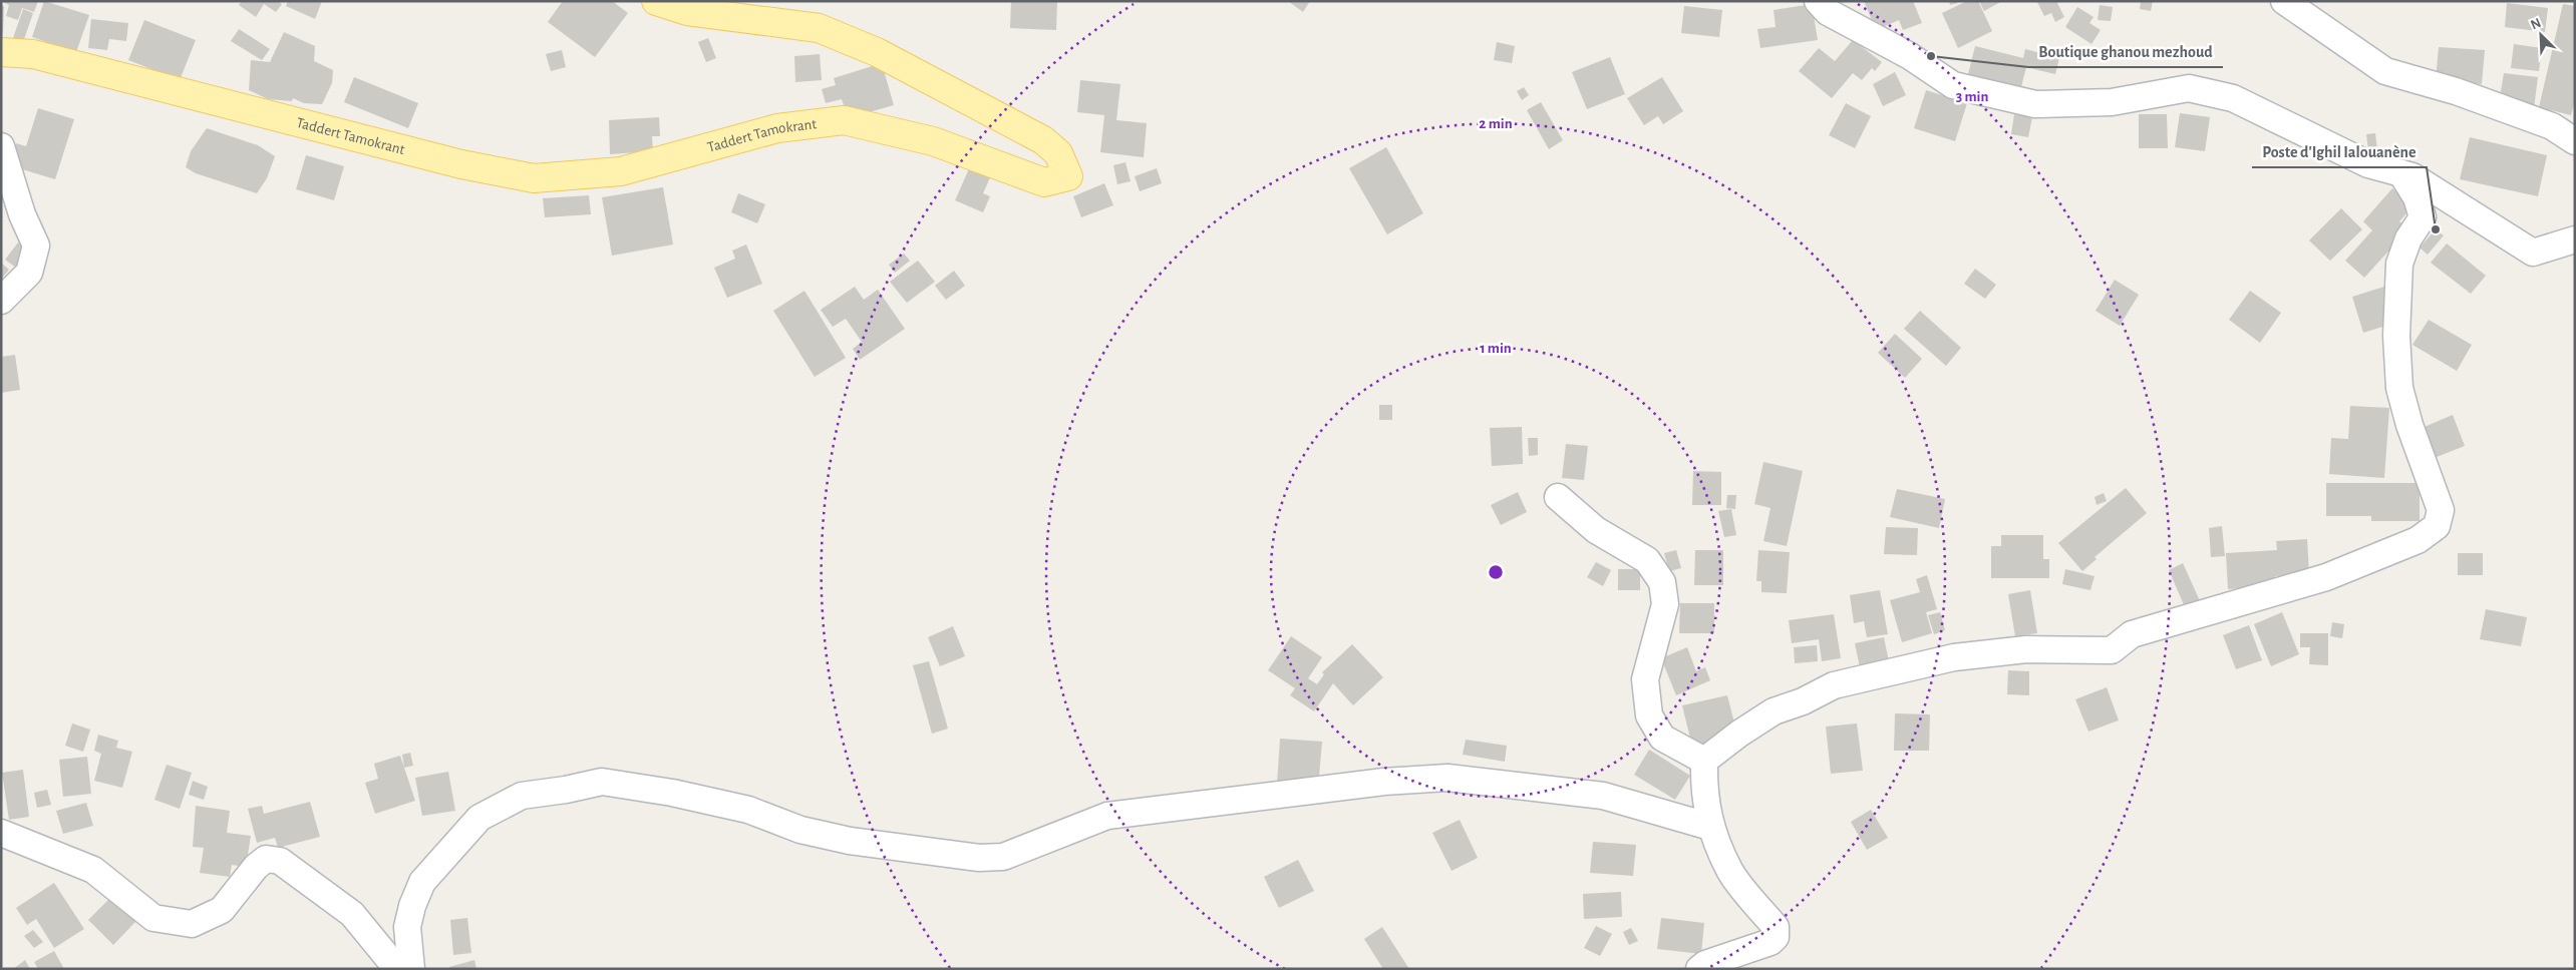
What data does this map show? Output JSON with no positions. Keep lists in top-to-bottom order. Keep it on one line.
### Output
{"streets":{"main road":["Taddert Tamokrant"]},"places":["Boutique ghanou mezhoud","Poste d'Ighil Ialouanène"],"north":"top left","rings":["3 min","2 min","1 min"]}
